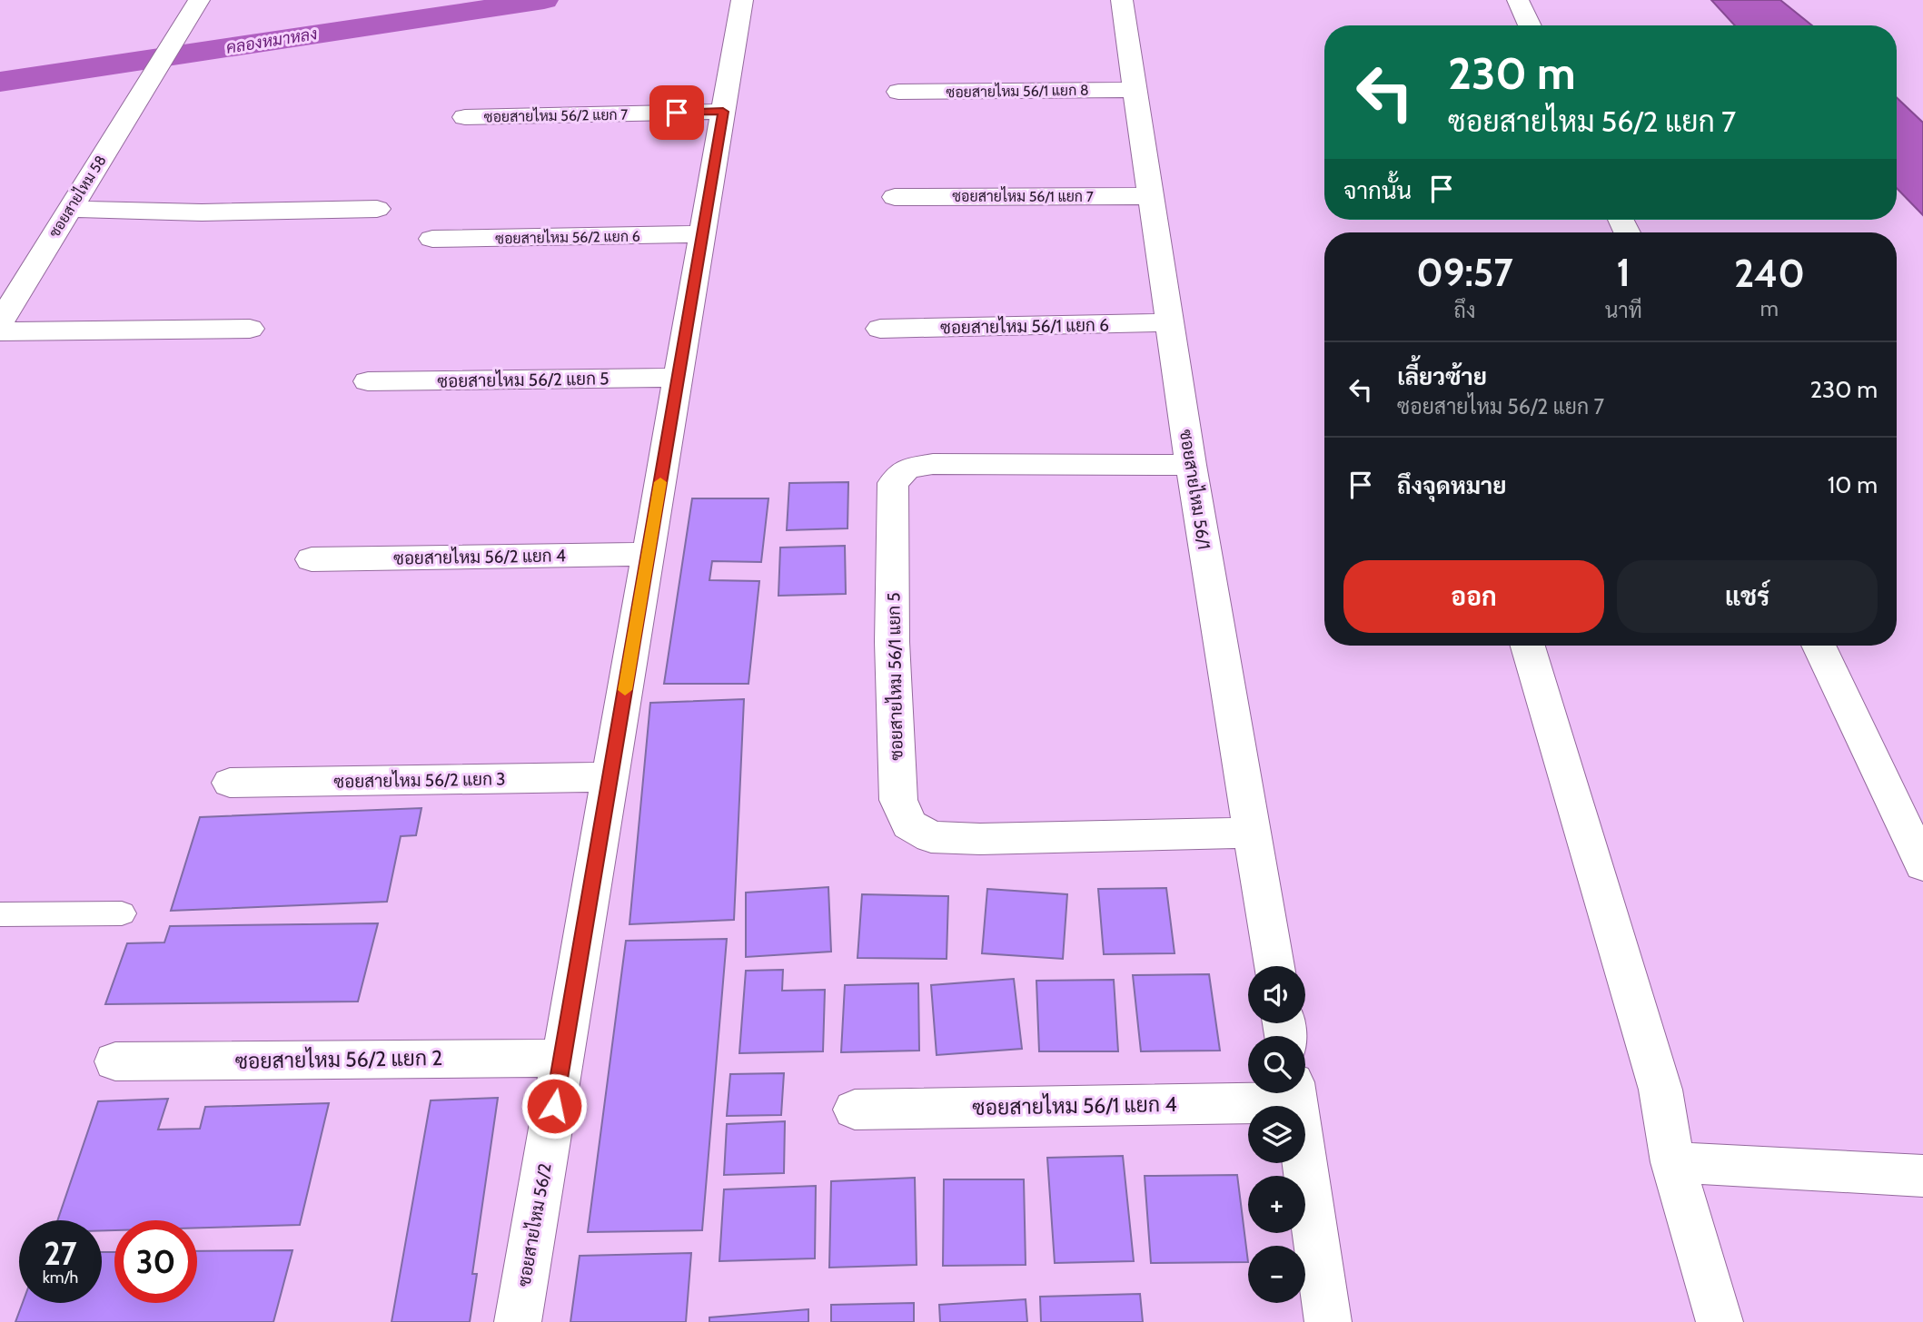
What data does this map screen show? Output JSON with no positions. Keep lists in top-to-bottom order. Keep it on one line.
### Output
{"streets":{"street":["ซอยสายไหม 56/1 แยก 8","ซอยสายไหม 56/2 แยก 7","ซอยสายไหม 58","ซอยสายไหม 56/1 แยก 7","ซอยสายไหม 56/2 แยก 6","ซอยสายไหม 56/1 แยก 6","ซอยสายไหม 56/2 แยก 5","ซอยสายไหม 56/1","ซอยสายไหม 56/2 แยก 4","ซอยสายไหม 56/1 แยก 5","ซอยสายไหม 56/2 แยก 3","ซอยสายไหม 56/2 แยก 2","ซอยสายไหม 56/1 แยก 4","ซอยสายไหม 56/2"]},"crossings":[["ซอยสายไหม 56/1 แยก 8","ซอยสายไหม 56/1"],["ซอยสายไหม 56/2 แยก 7","ซอยสายไหม 56/2"],["ซอยสายไหม 56/1 แยก 7","ซอยสายไหม 56/1"],["ซอยสายไหม 56/2 แยก 6","ซอยสายไหม 56/2"],["ซอยสายไหม 56/1 แยก 6","ซอยสายไหม 56/1"],["ซอยสายไหม 56/2 แยก 5","ซอยสายไหม 56/2"],["ซอยสายไหม 56/1","ซอยสายไหม 56/1 แยก 5"],["ซอยสายไหม 56/2 แยก 4","ซอยสายไหม 56/2"],["ซอยสายไหม 56/2 แยก 3","ซอยสายไหม 56/2"],["ซอยสายไหม 56/2 แยก 2","ซอยสายไหม 56/2"]],"water":["คลองหมาหลง"],"page":{"turn":["230 m","ซอยสายไหม 56/2 แยก 7"],"then":"จากนั้น","eta":["09:57","ถึง","1","นาที","240","m"],"list":[{"name":"เลี้ยวซ้าย","note":"ซอยสายไหม 56/2 แยก 7","value":"230 m"},{"name":"ถึงจุดหมาย","value":"10 m"}],"buttons":["ออก","แชร์"],"map_buttons":["+","−"],"speed":"27 km/h","limit":"30"}}
